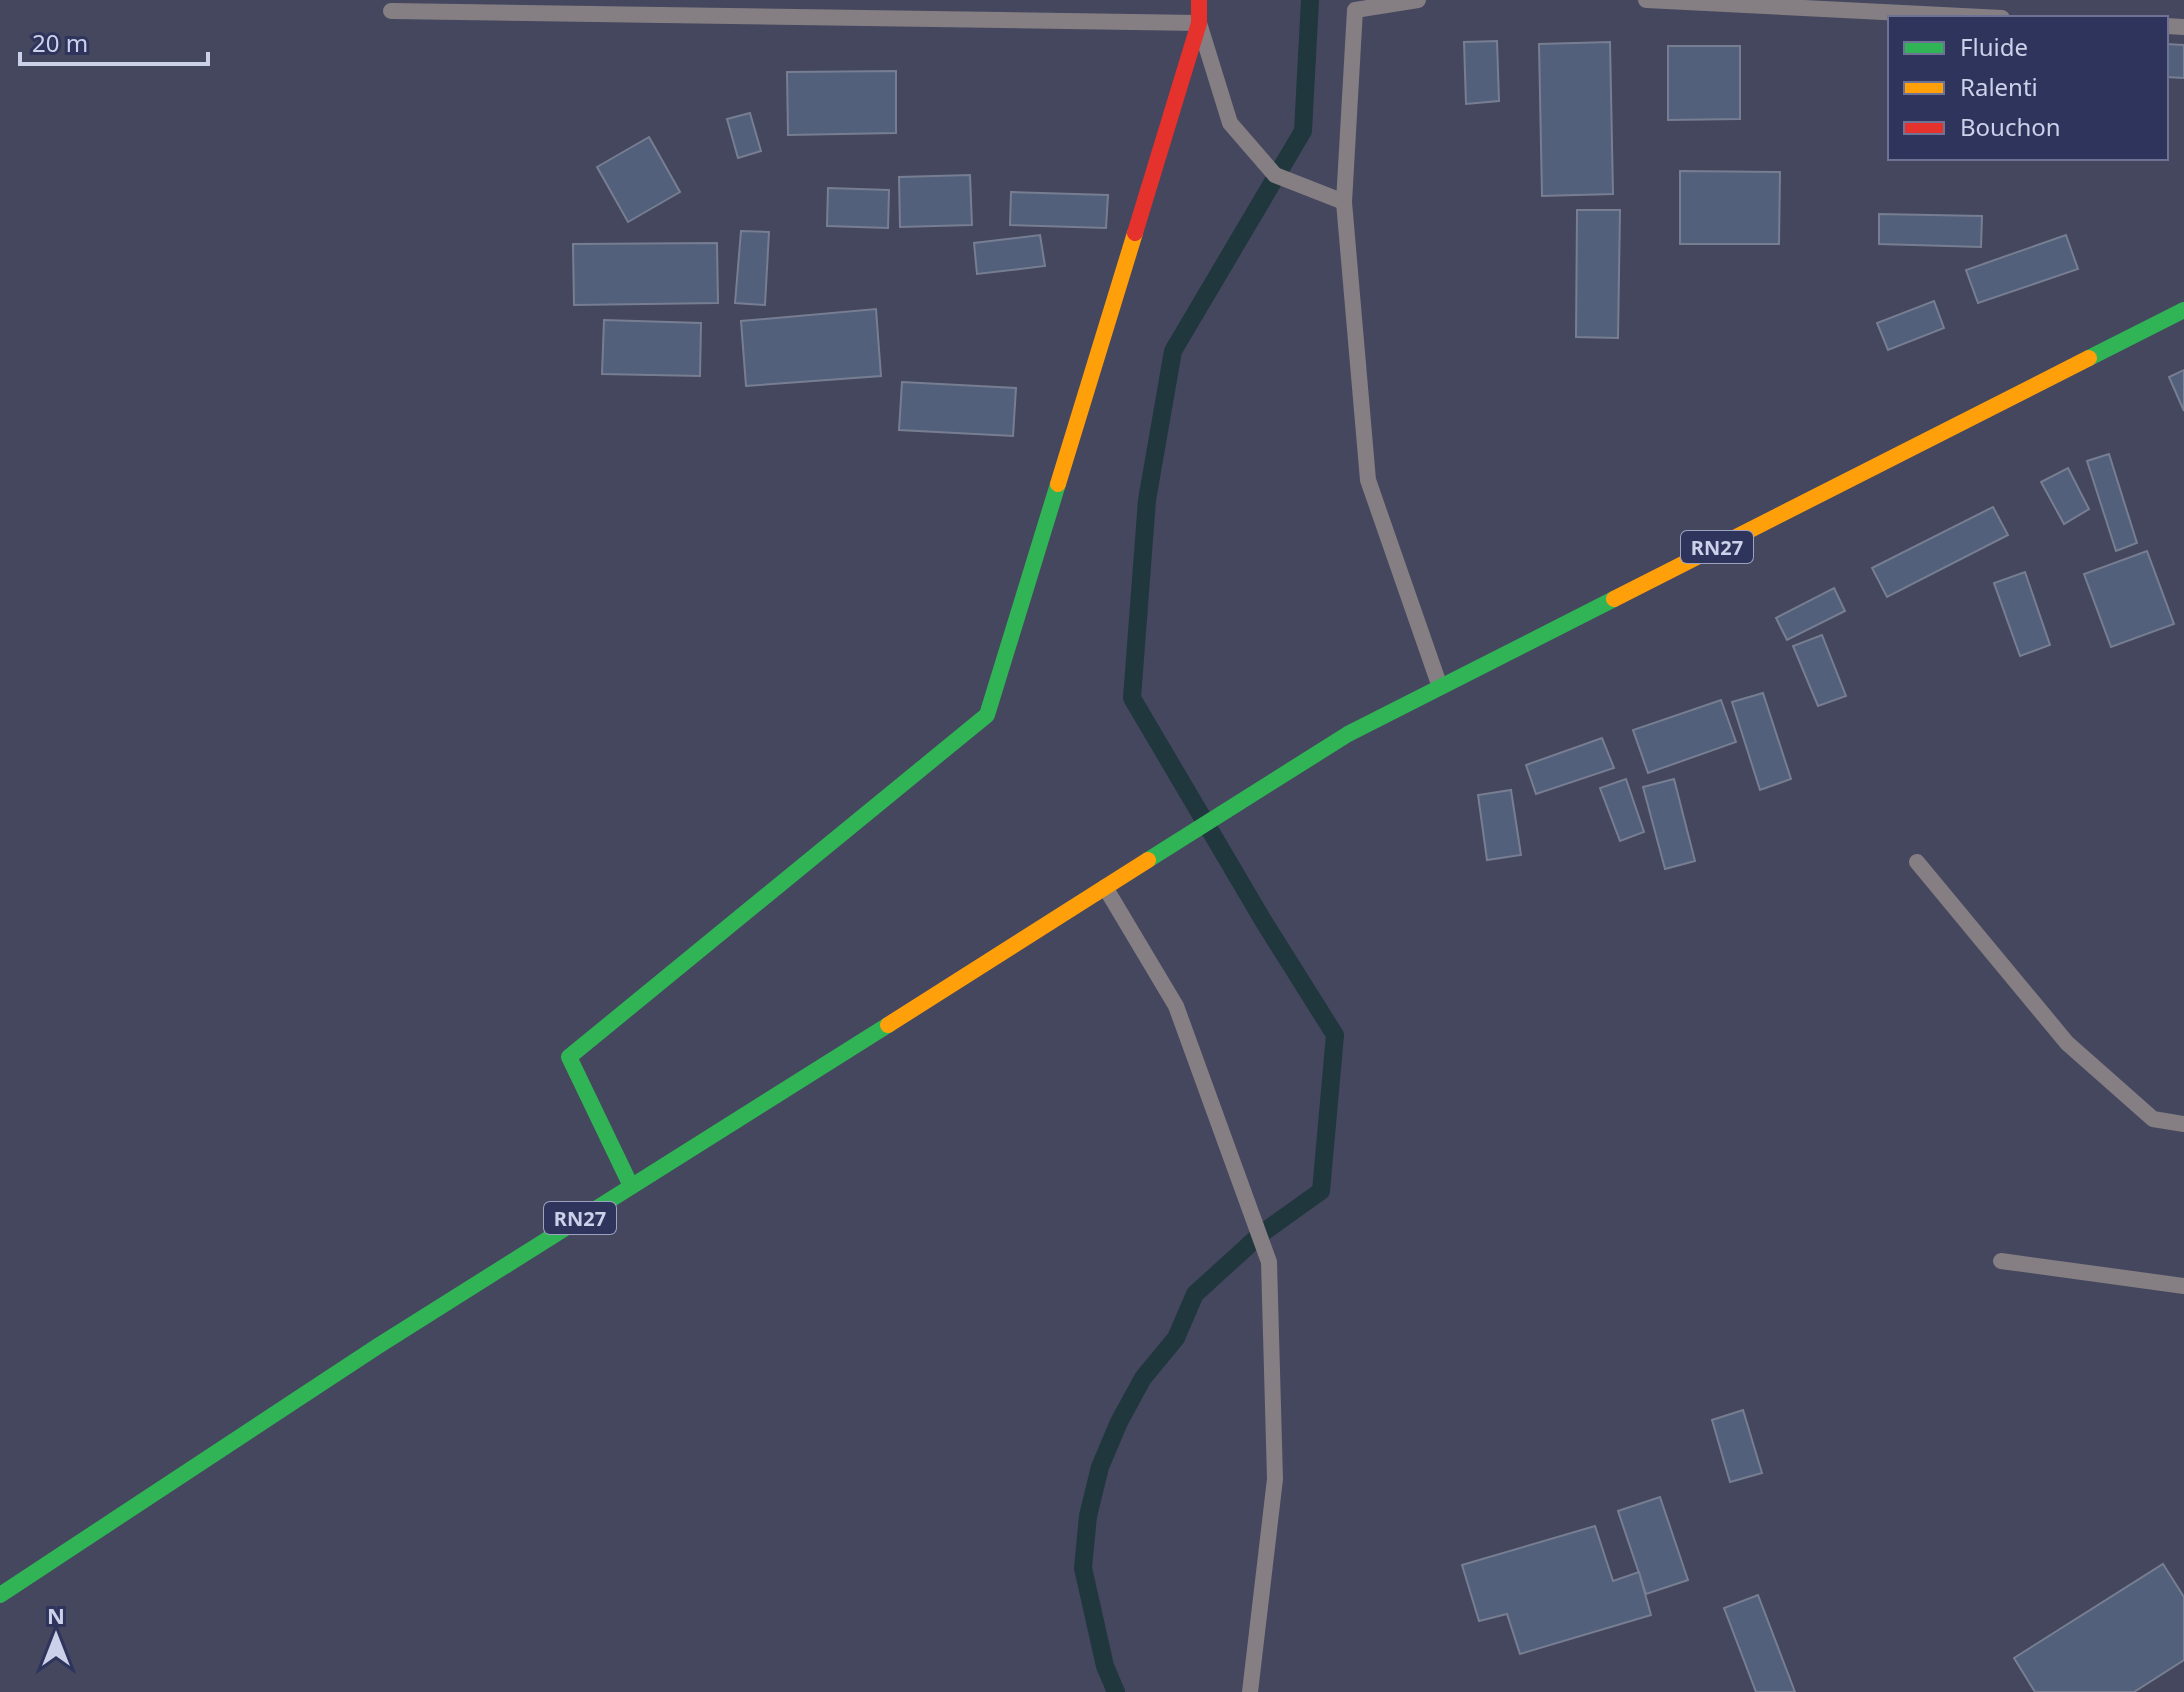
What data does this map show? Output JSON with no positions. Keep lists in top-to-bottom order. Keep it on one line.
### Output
{"streets":{"main road":["RN27"]},"legend":["Fluide","Ralenti","Bouchon"],"scale_bar":"20 m","north":"top"}
